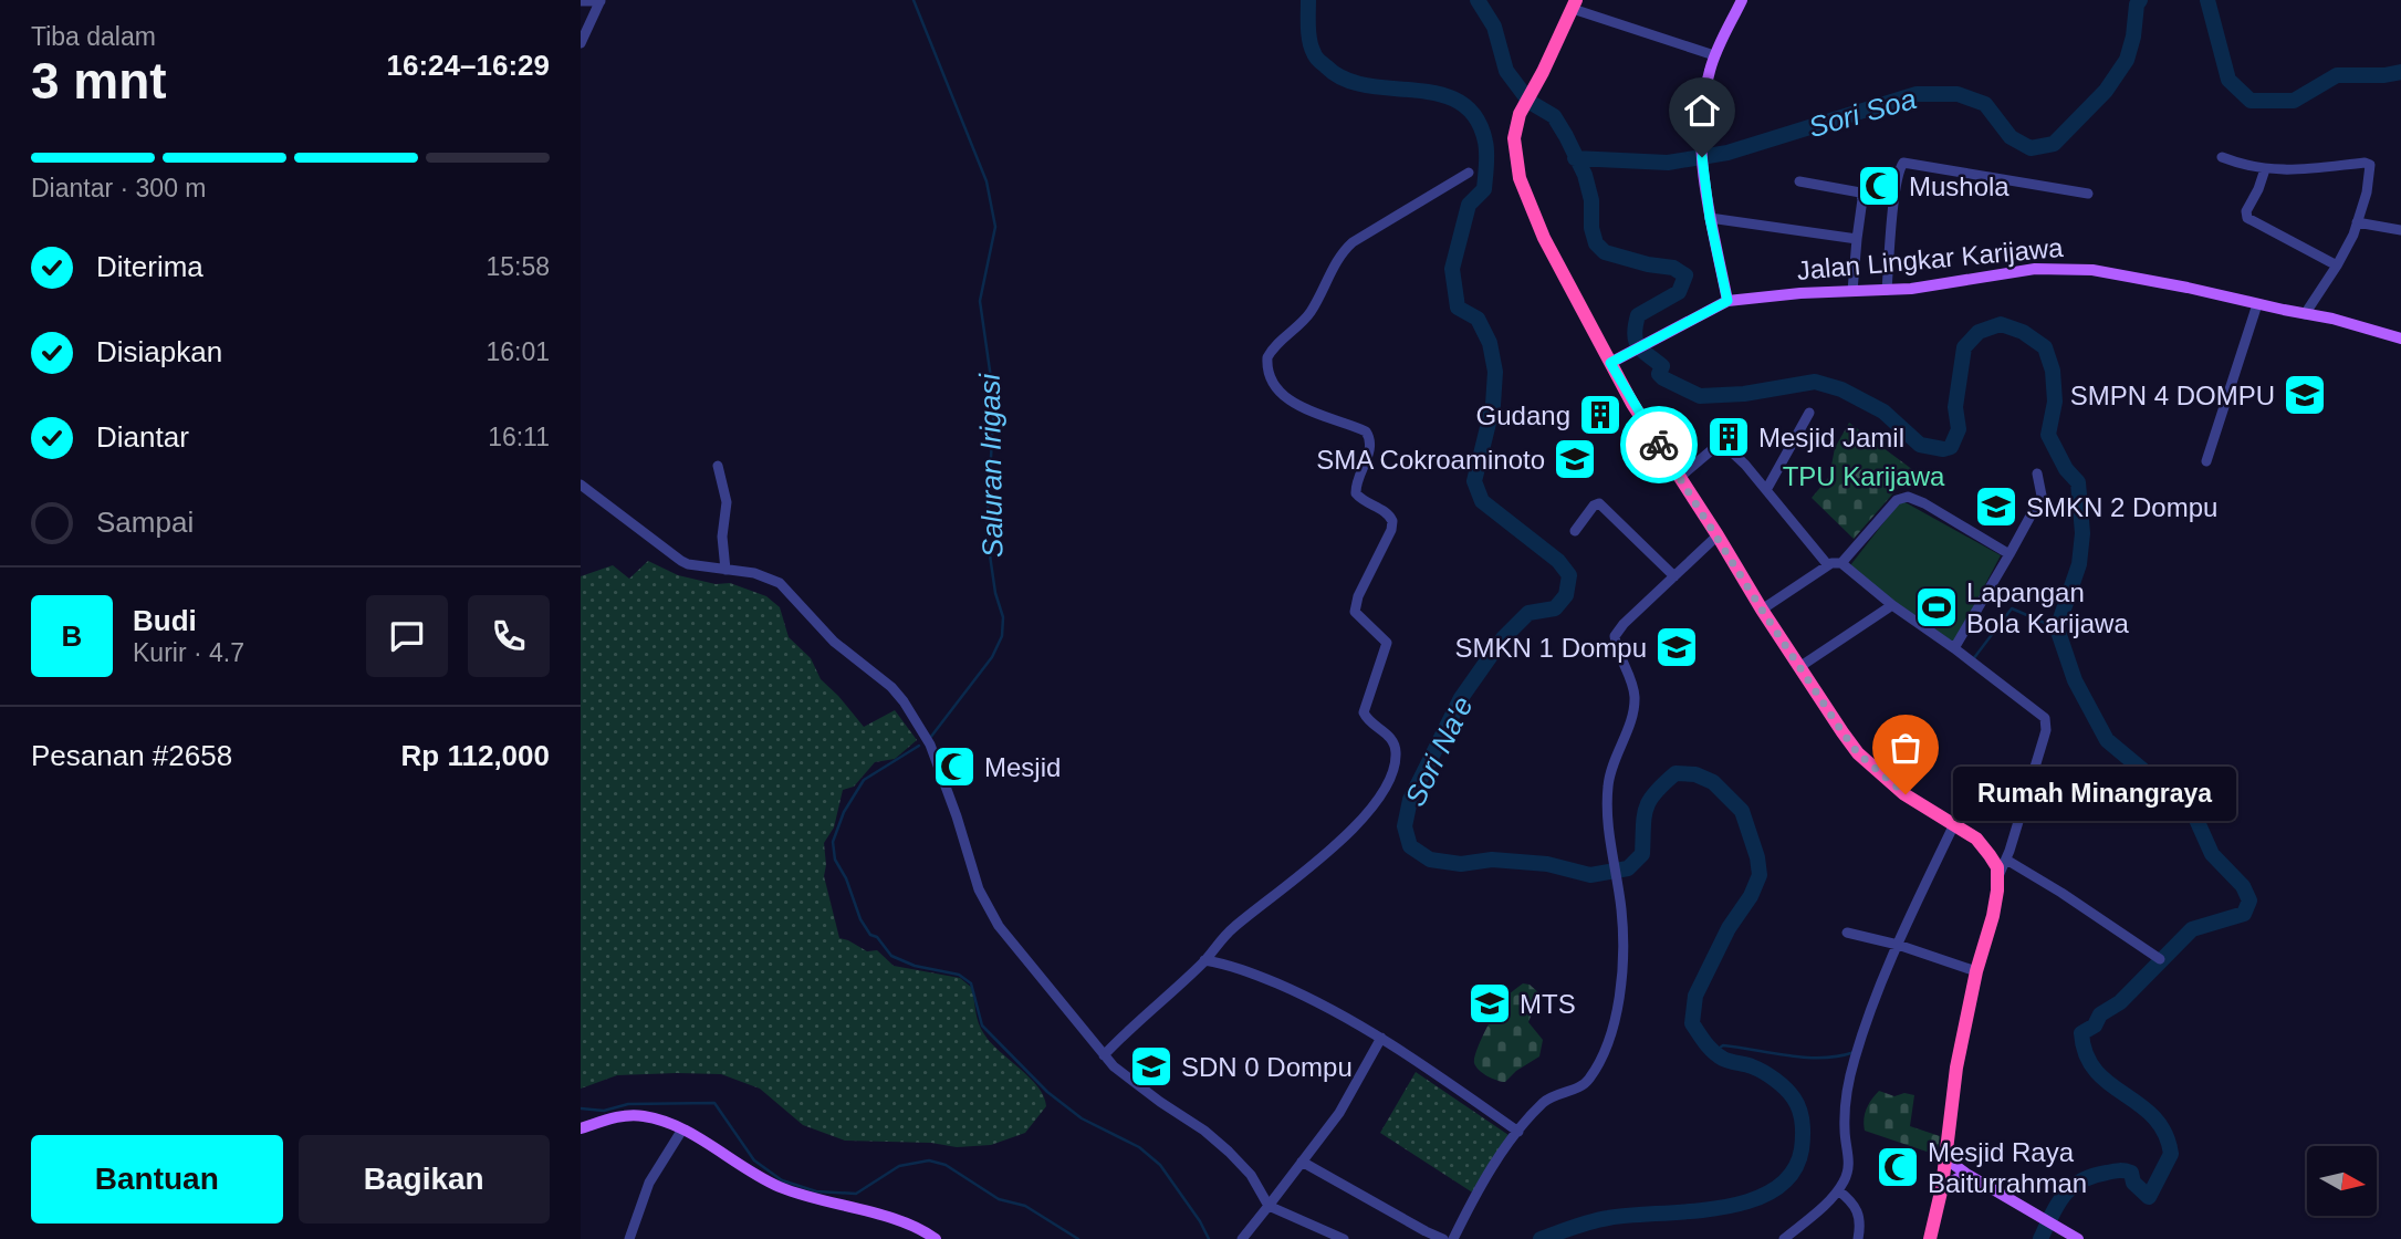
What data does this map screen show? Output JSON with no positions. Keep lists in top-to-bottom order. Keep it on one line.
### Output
{"streets":{"main road":["Jalan Lingkar Karijawa"]},"water":["Sori Soa","Saluran Irigasi","Sori Na'e"],"parks":["TPU Karijawa"],"places":{"mosque":["Mushola","Mesjid","Mesjid Raya Baiturrahman"],"school or university":["SMPN 4 DOMPU","SMA Cokroaminoto","SMKN 2 Dompu","SMKN 1 Dompu","MTS","SDN 0 Dompu"],"building":["Gudang","Mesjid Jamil"],"sports":["Lapangan Bola Karijawa"],"other":["Rumah Minangraya"]},"north":"right","page":{"heading":["3 mnt","Tiba dalam","16:24–16:29"],"panel":["Budi","Kurir · 4.7","Pesanan #2658","Rp 112,000"],"bar":"Diantar · 300 m","list":[["Diterima","15:58"],["Disiapkan","16:01"],["Diantar","16:11"],"Sampai"],"round":"B","bubble":"Rumah Minangraya","buttons":["Bantuan","Bagikan"]}}
